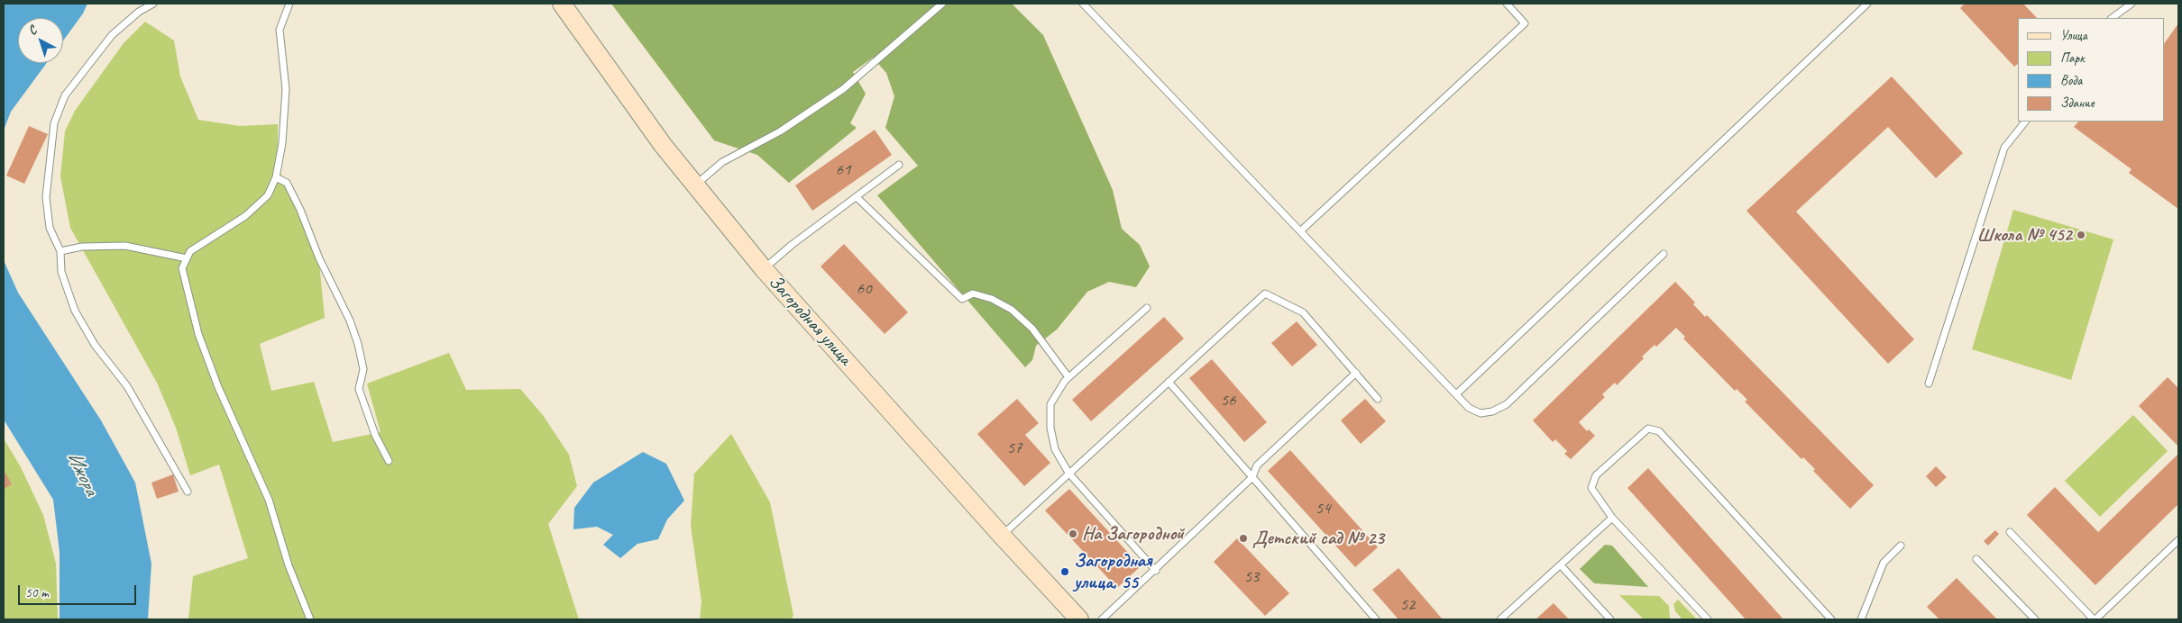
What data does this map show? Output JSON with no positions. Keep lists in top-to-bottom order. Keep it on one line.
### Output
{"streets":{"main road":["Загородная улица"]},"water":["Ижора"],"places":["Школа № 452","На Загородной","Детский сад № 23","Загородная улица, 55"],"house_numbers":["61","60","56","57","54","53","52"],"legend":["Улица","Парк","Вода","Здание"],"scale_bar":"50 m","north":"top left"}
